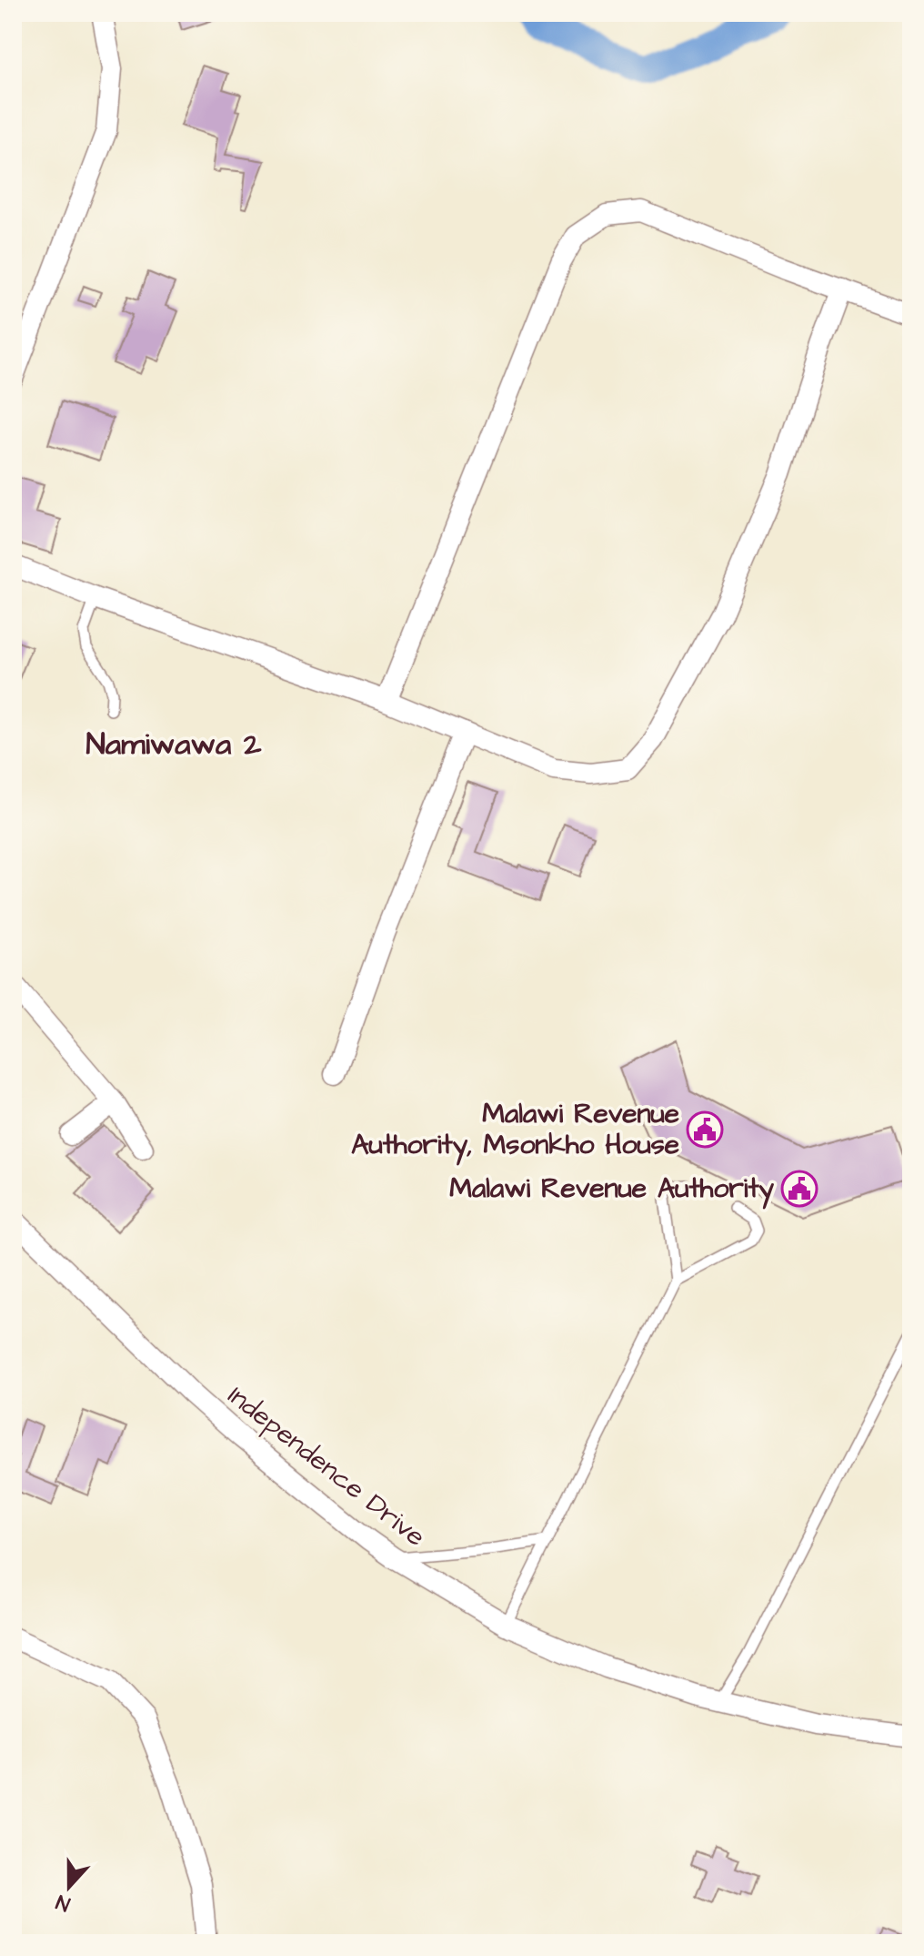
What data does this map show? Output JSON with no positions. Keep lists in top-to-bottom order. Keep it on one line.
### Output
{"streets":{"street":["Independence Drive"]},"districts":["Namiwawa 2"],"places":{"public building":["Malawi Revenue Authority, Msonkho House","Malawi Revenue Authority"]},"north":"bottom"}
